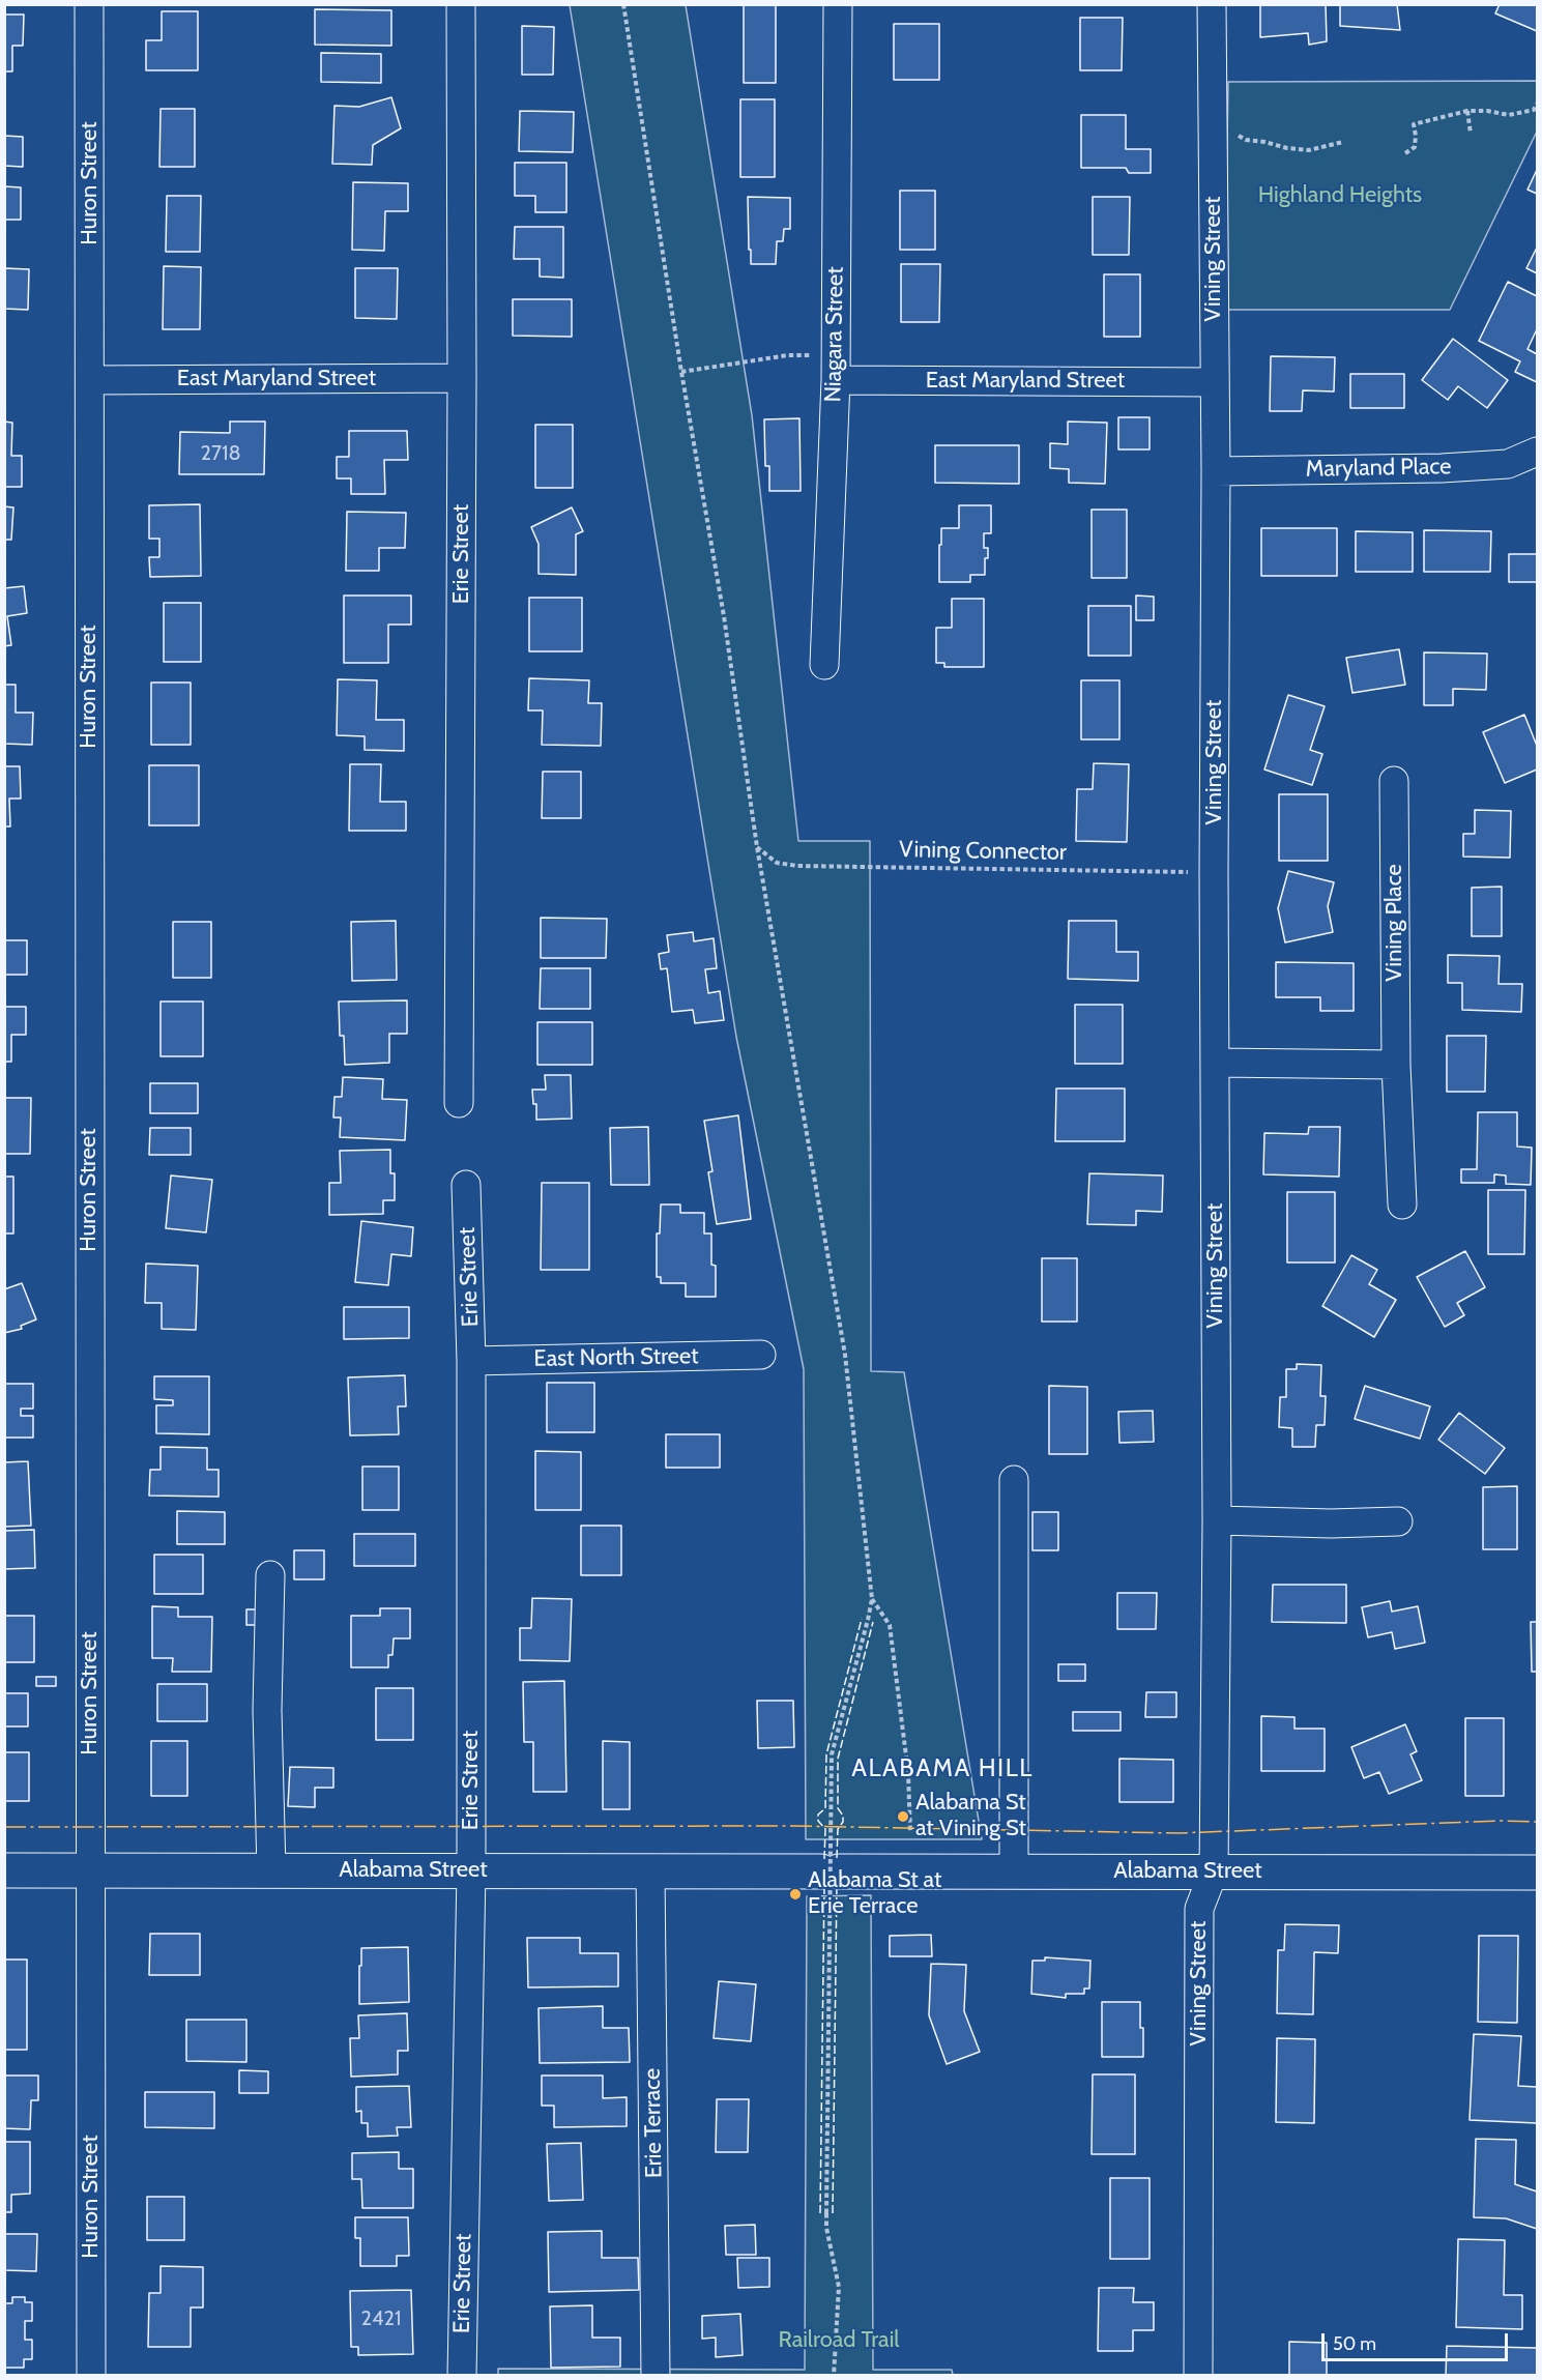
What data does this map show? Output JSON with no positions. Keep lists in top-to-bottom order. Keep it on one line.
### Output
{"streets":{"main road":["Alabama Street"],"street":["Huron Street","Vining Street","Niagara Street","East Maryland Street","Maryland Place","Erie Street","Vining Place","East North Street","Erie Terrace"],"path":["Vining Connector"]},"crossings":[["Huron Street","East Maryland Street"],["Huron Street","Alabama Street"],["Vining Street","East Maryland Street"],["Vining Street","Maryland Place"],["Vining Street","Vining Connector"],["Vining Street","Alabama Street"],["Niagara Street","East Maryland Street"],["East Maryland Street","Erie Street"],["Erie Street","East North Street"],["Erie Street","Alabama Street"],["Alabama Street","Erie Terrace"]],"districts":["ALABAMA HILL"],"parks":["Highland Heights","Railroad Trail"],"places":["Alabama St at Vining St","Alabama St at Erie Terrace"],"house_numbers":["2718","2421"],"scale_bar":"50 m"}
